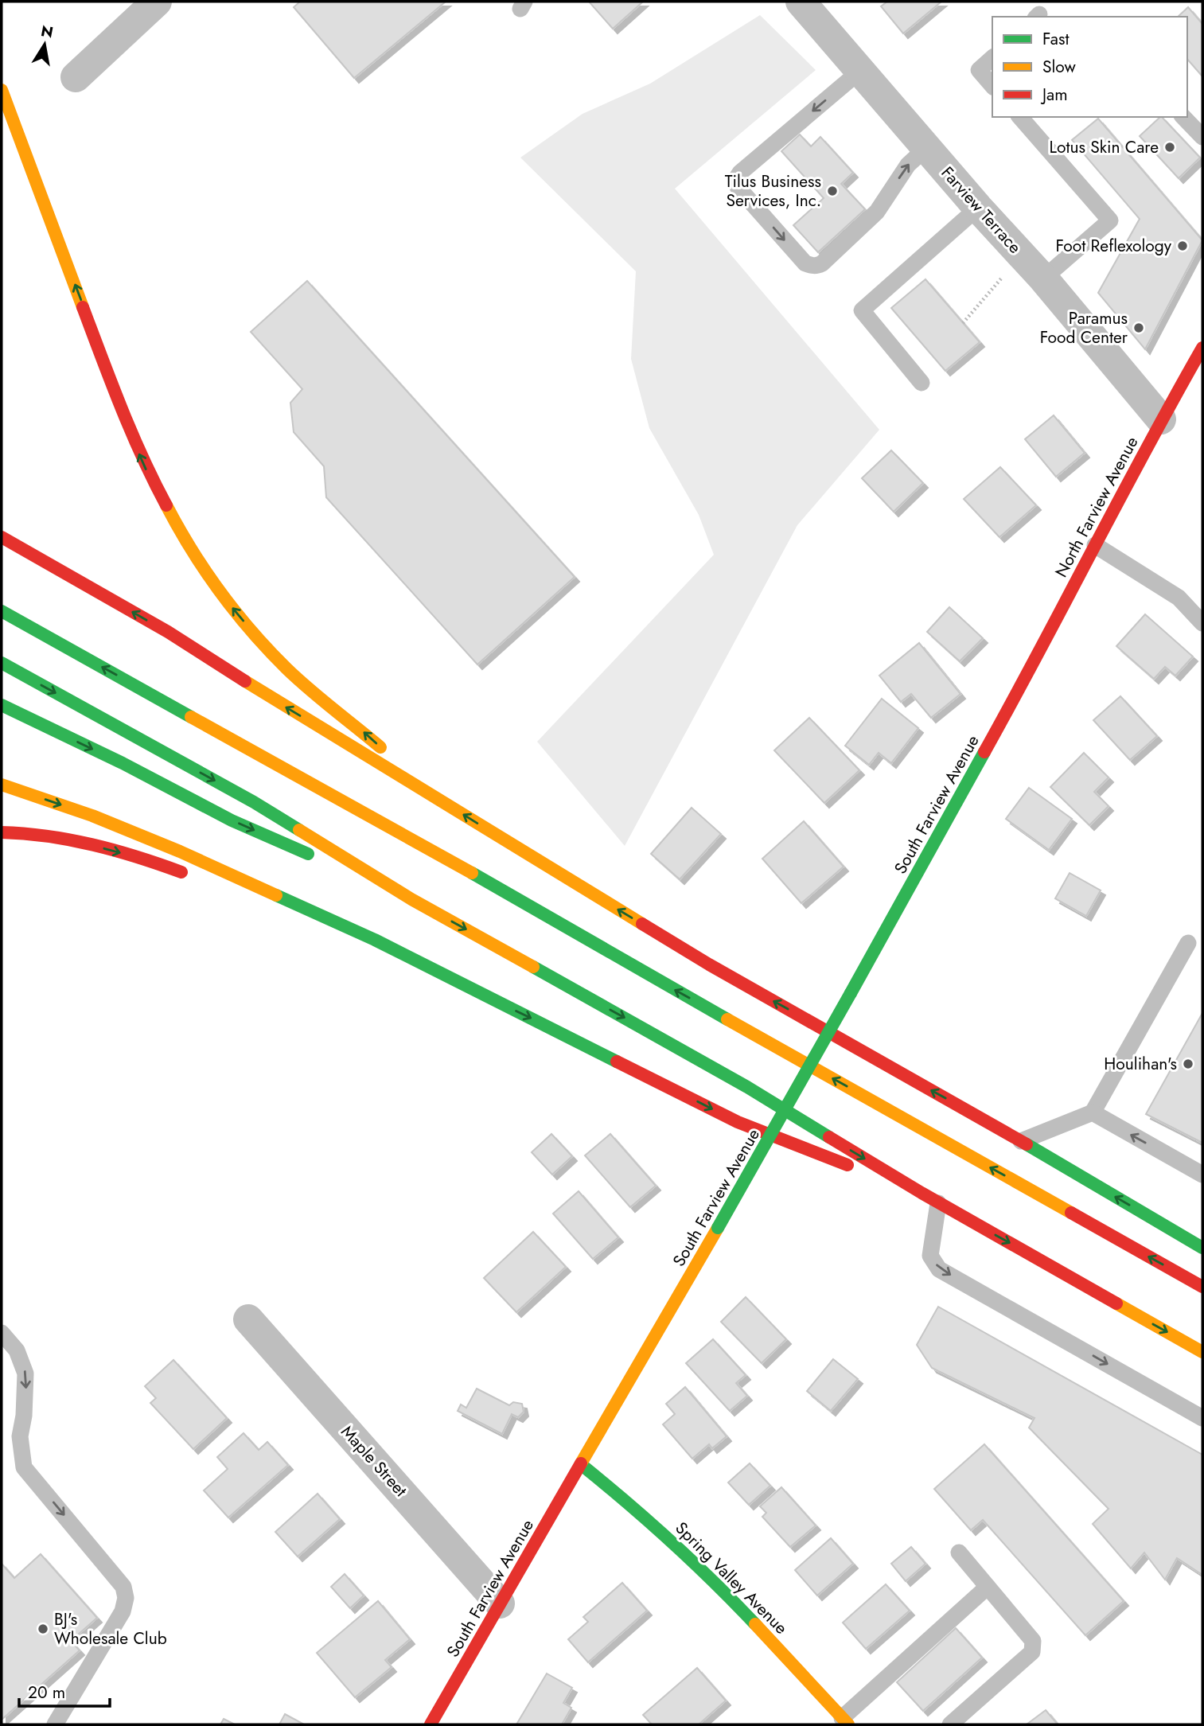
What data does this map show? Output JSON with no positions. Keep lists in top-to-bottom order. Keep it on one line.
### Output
{"streets":{"main road":["North Farview Avenue","South Farview Avenue","Spring Valley Avenue"],"street":["Farview Terrace","Maple Street"]},"crossings":[["Farview Terrace","North Farview Avenue"],["North Farview Avenue","South Farview Avenue"],["South Farview Avenue","Maple Street"],["South Farview Avenue","Spring Valley Avenue"]],"places":["Lotus Skin Care","Tilus Business Services, Inc.","Foot Reflexology","Paramus Food Center","Houlihan's","BJ's Wholesale Club"],"legend":["Fast","Slow","Jam"],"scale_bar":"20 m","north":"top"}
